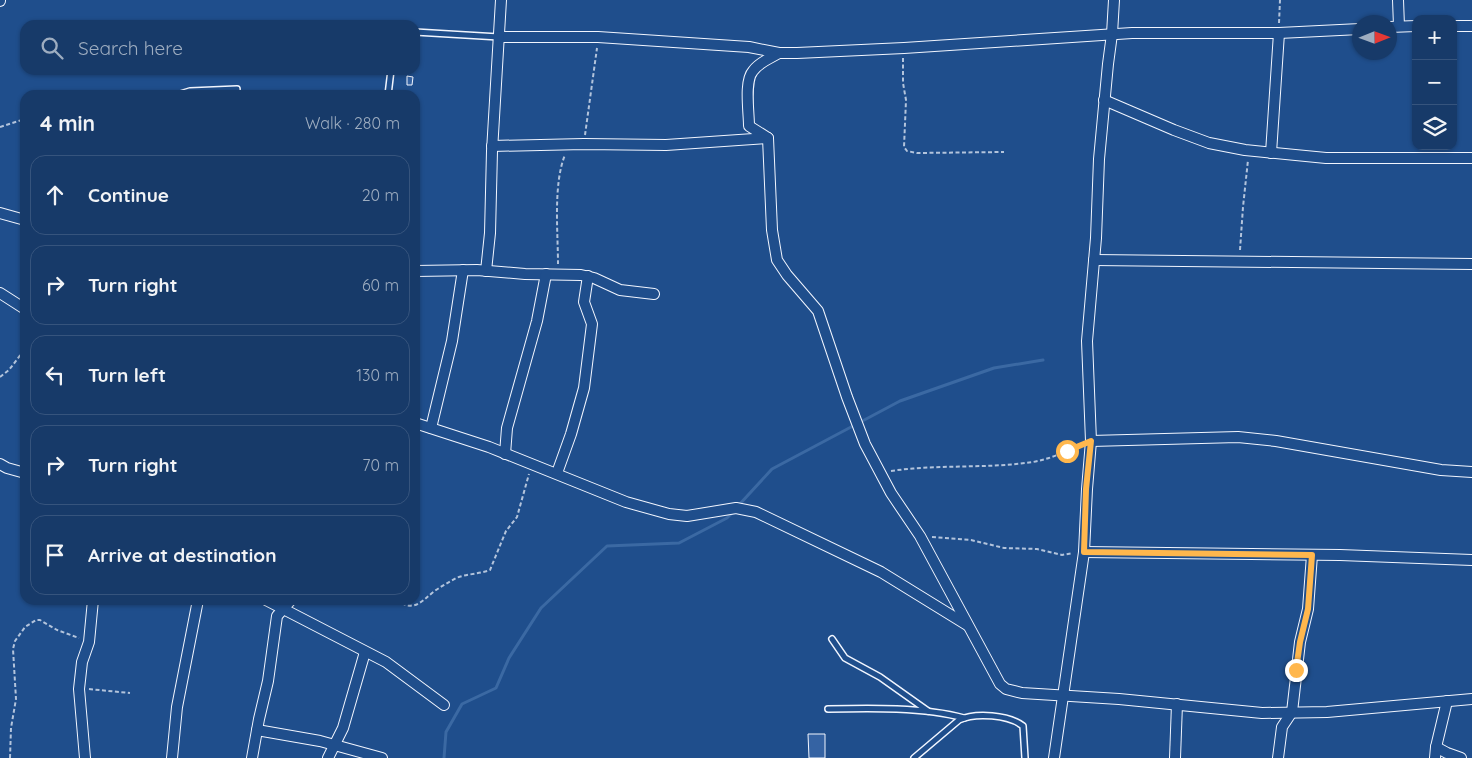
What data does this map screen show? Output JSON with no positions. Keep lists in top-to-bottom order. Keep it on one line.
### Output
{"north":"right","page":{"map_buttons":["+","−"],"search":"Search here","heading":["4 min","Walk · 280 m"],"list":[["Continue","20 m"],["Turn right","60 m"],["Turn left","130 m"],["Turn right","70 m"],"Arrive at destination"]}}
